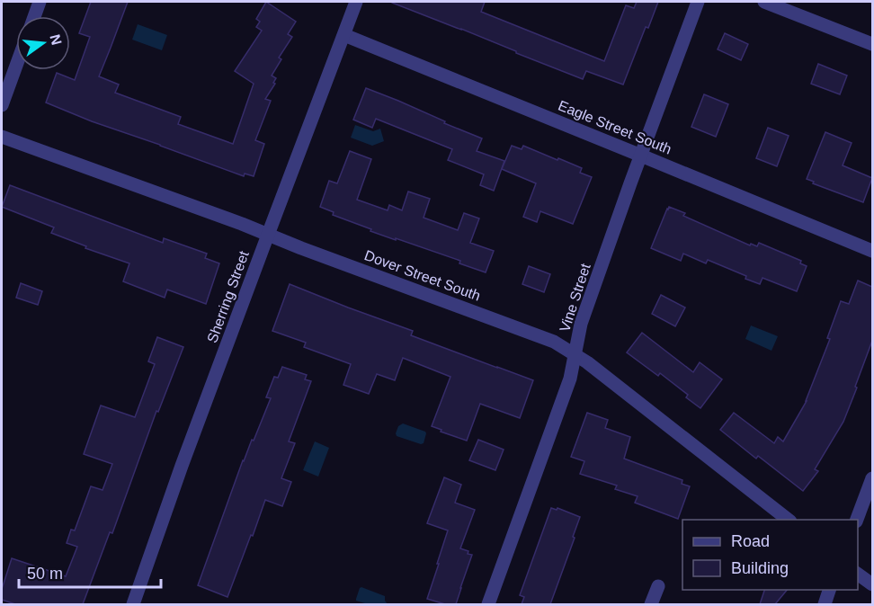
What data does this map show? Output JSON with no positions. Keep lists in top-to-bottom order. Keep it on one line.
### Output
{"streets":{"street":["Eagle Street South","Dover Street South","Sherring Street","Vine Street"]},"crossings":[["Eagle Street South","Sherring Street"],["Eagle Street South","Vine Street"],["Dover Street South","Sherring Street"],["Dover Street South","Vine Street"]],"legend":["Road","Building"],"scale_bar":"50 m","north":"right"}
